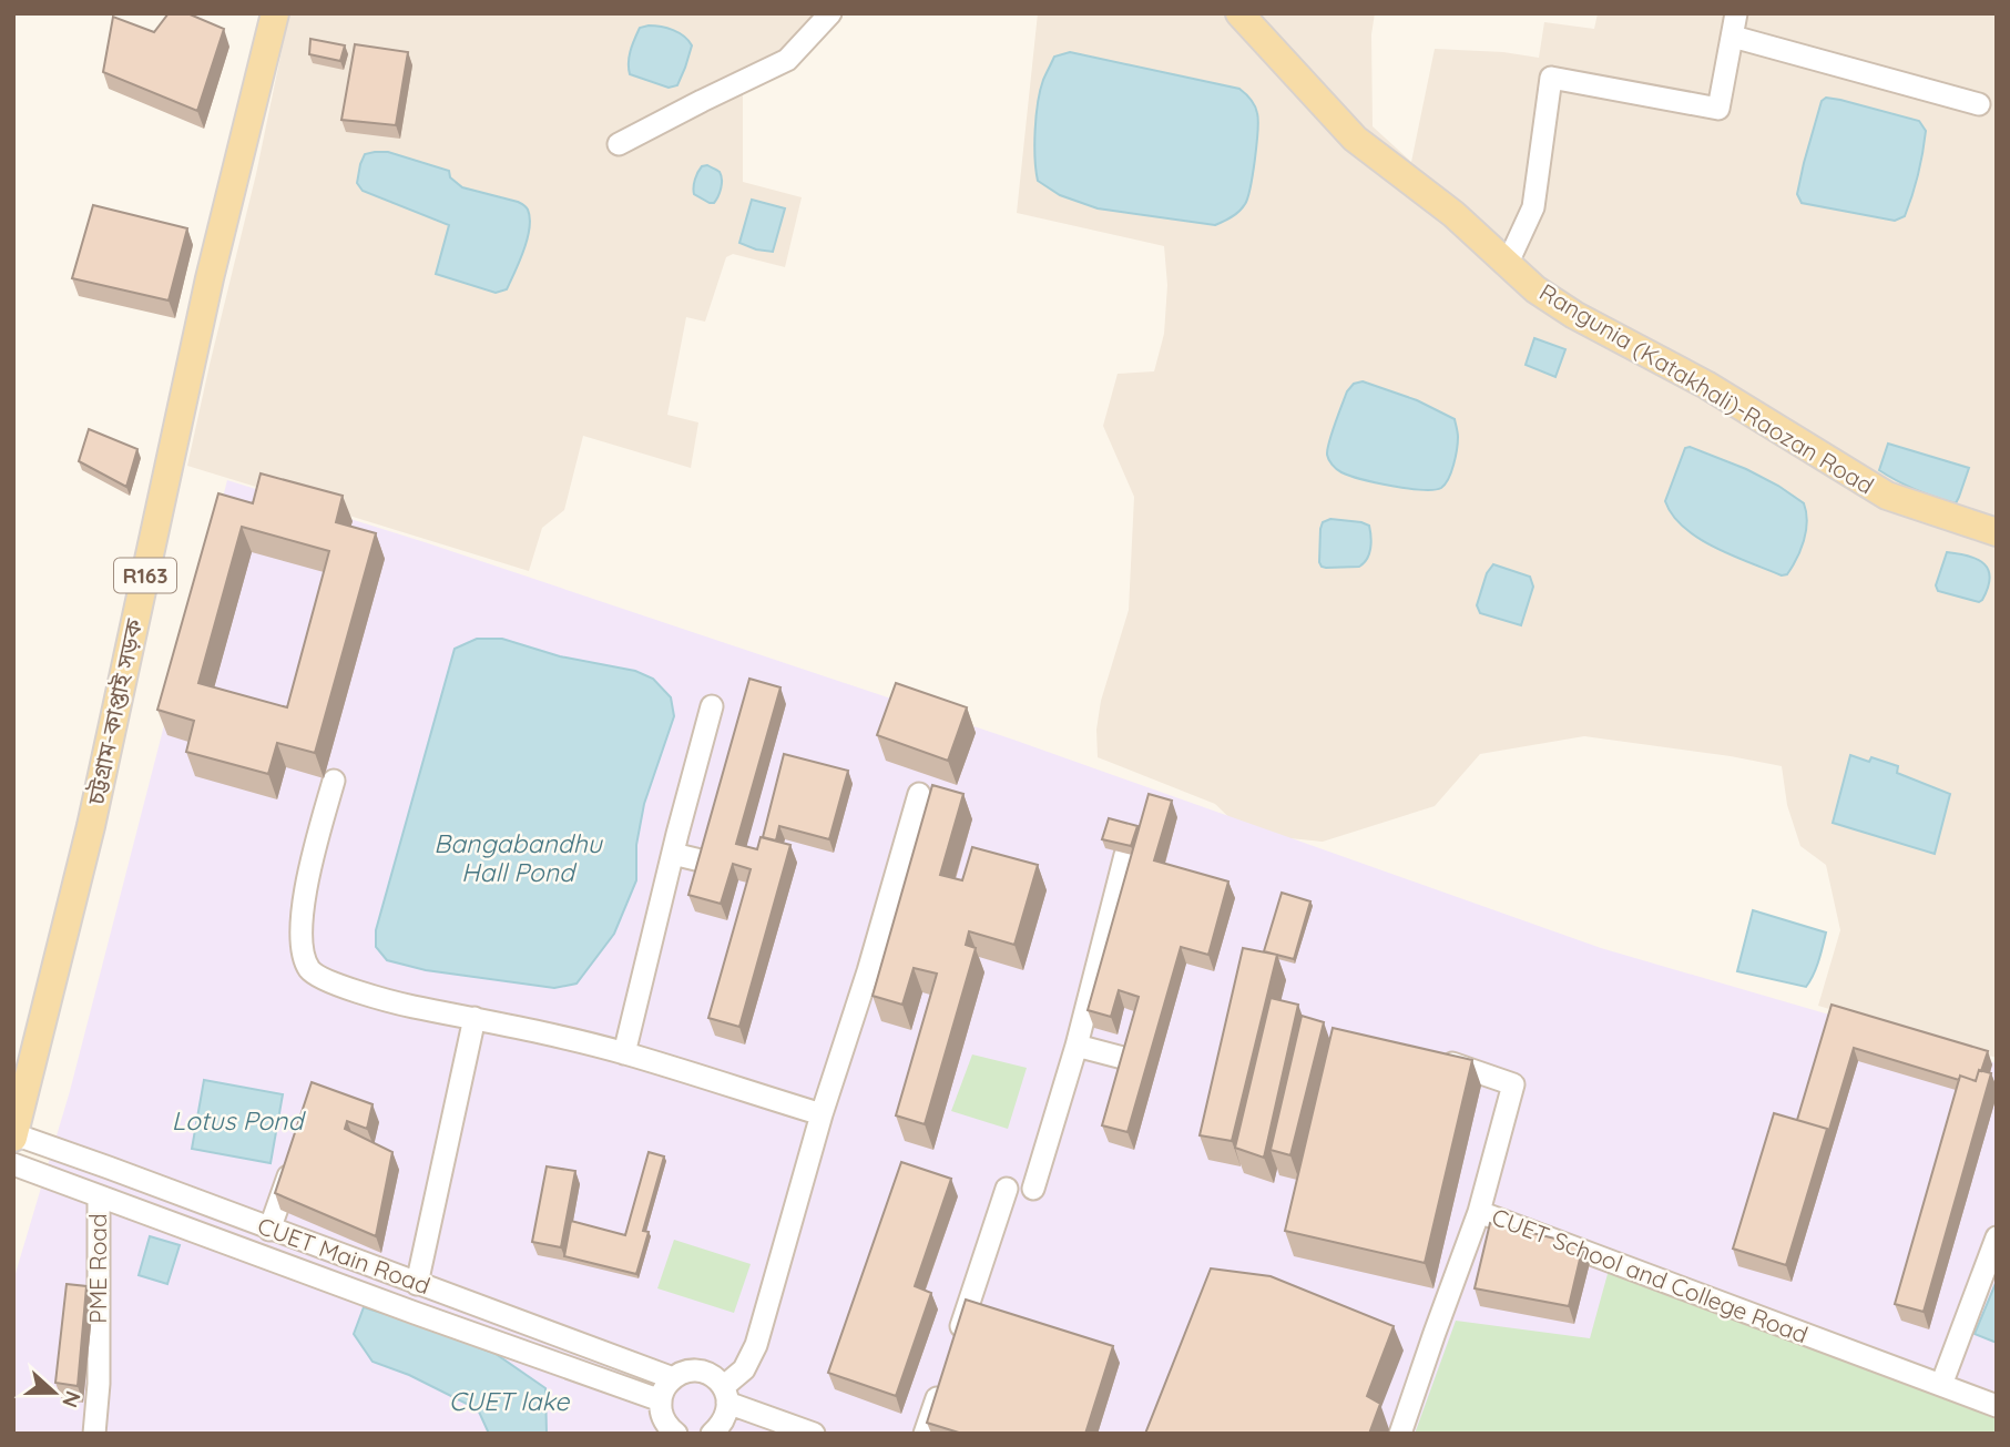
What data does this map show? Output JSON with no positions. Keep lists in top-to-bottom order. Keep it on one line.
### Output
{"streets":{"main road":["Rangunia (Katakhali)-Raozan Road","R163","চট্টগ্রাম-কাপ্তাই সড়ক"],"street":["CUET Main Road","PME Road","CUET School and College Road"]},"crossings":[["চট্টগ্রাম-কাপ্তাই সড়ক","CUET Main Road"],["CUET Main Road","PME Road"]],"water":["Bangabandhu Hall Pond","Lotus Pond","CUET lake"],"north":"right"}
